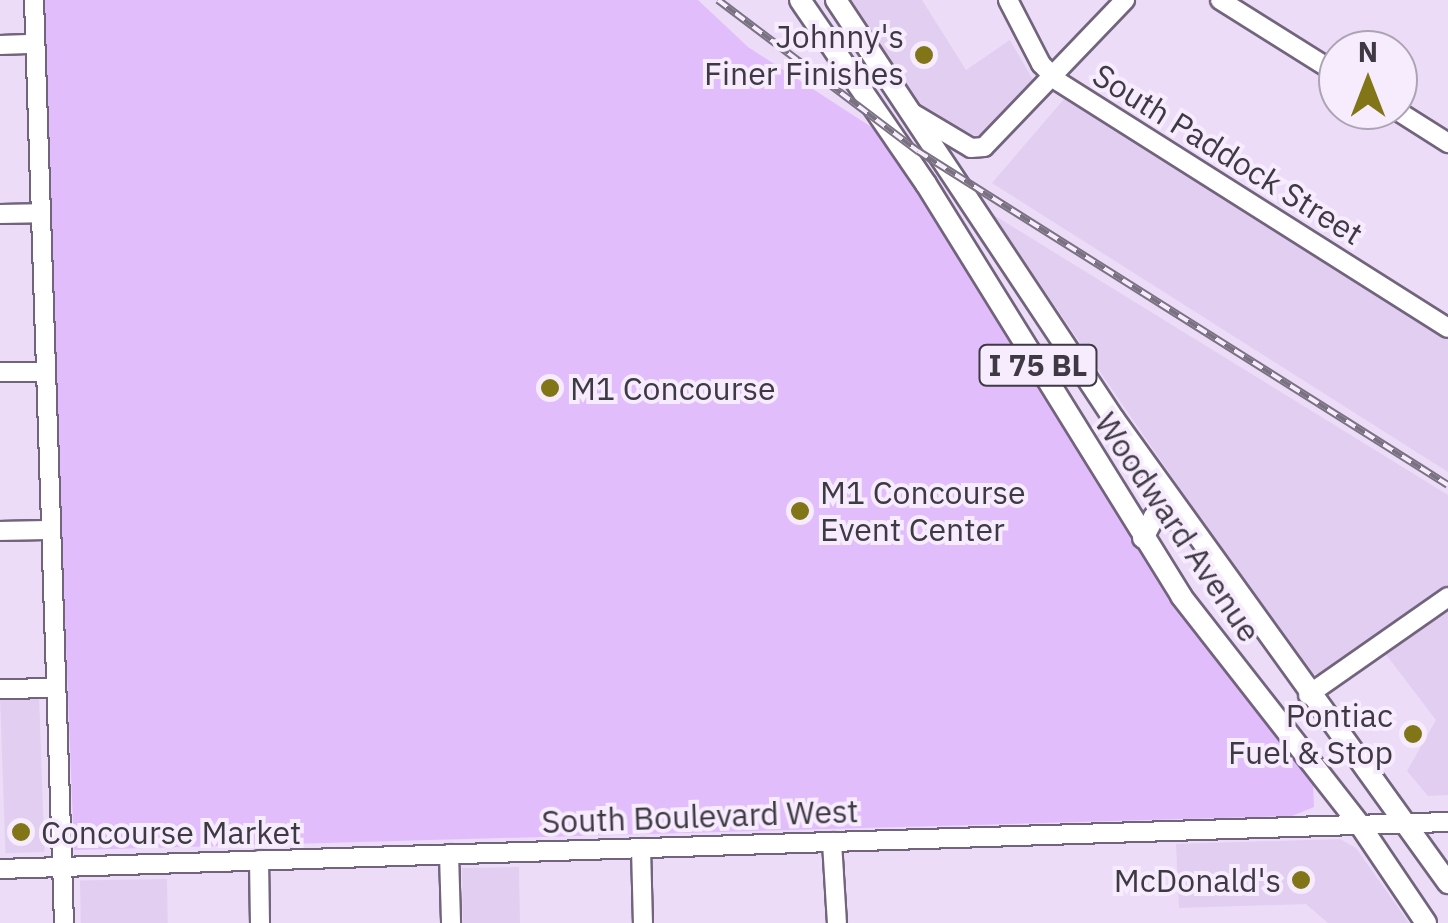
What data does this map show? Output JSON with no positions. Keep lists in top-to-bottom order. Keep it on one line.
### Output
{"streets":{"main road":["I 75 BL","Woodward Avenue"],"street":["South Paddock Street","South Boulevard West"]},"crossings":[["Woodward Avenue","South Boulevard West"]],"places":["Johnny's Finer Finishes","M1 Concourse","M1 Concourse Event Center","Pontiac Fuel & Stop","Concourse Market","McDonald's"],"north":"top"}
